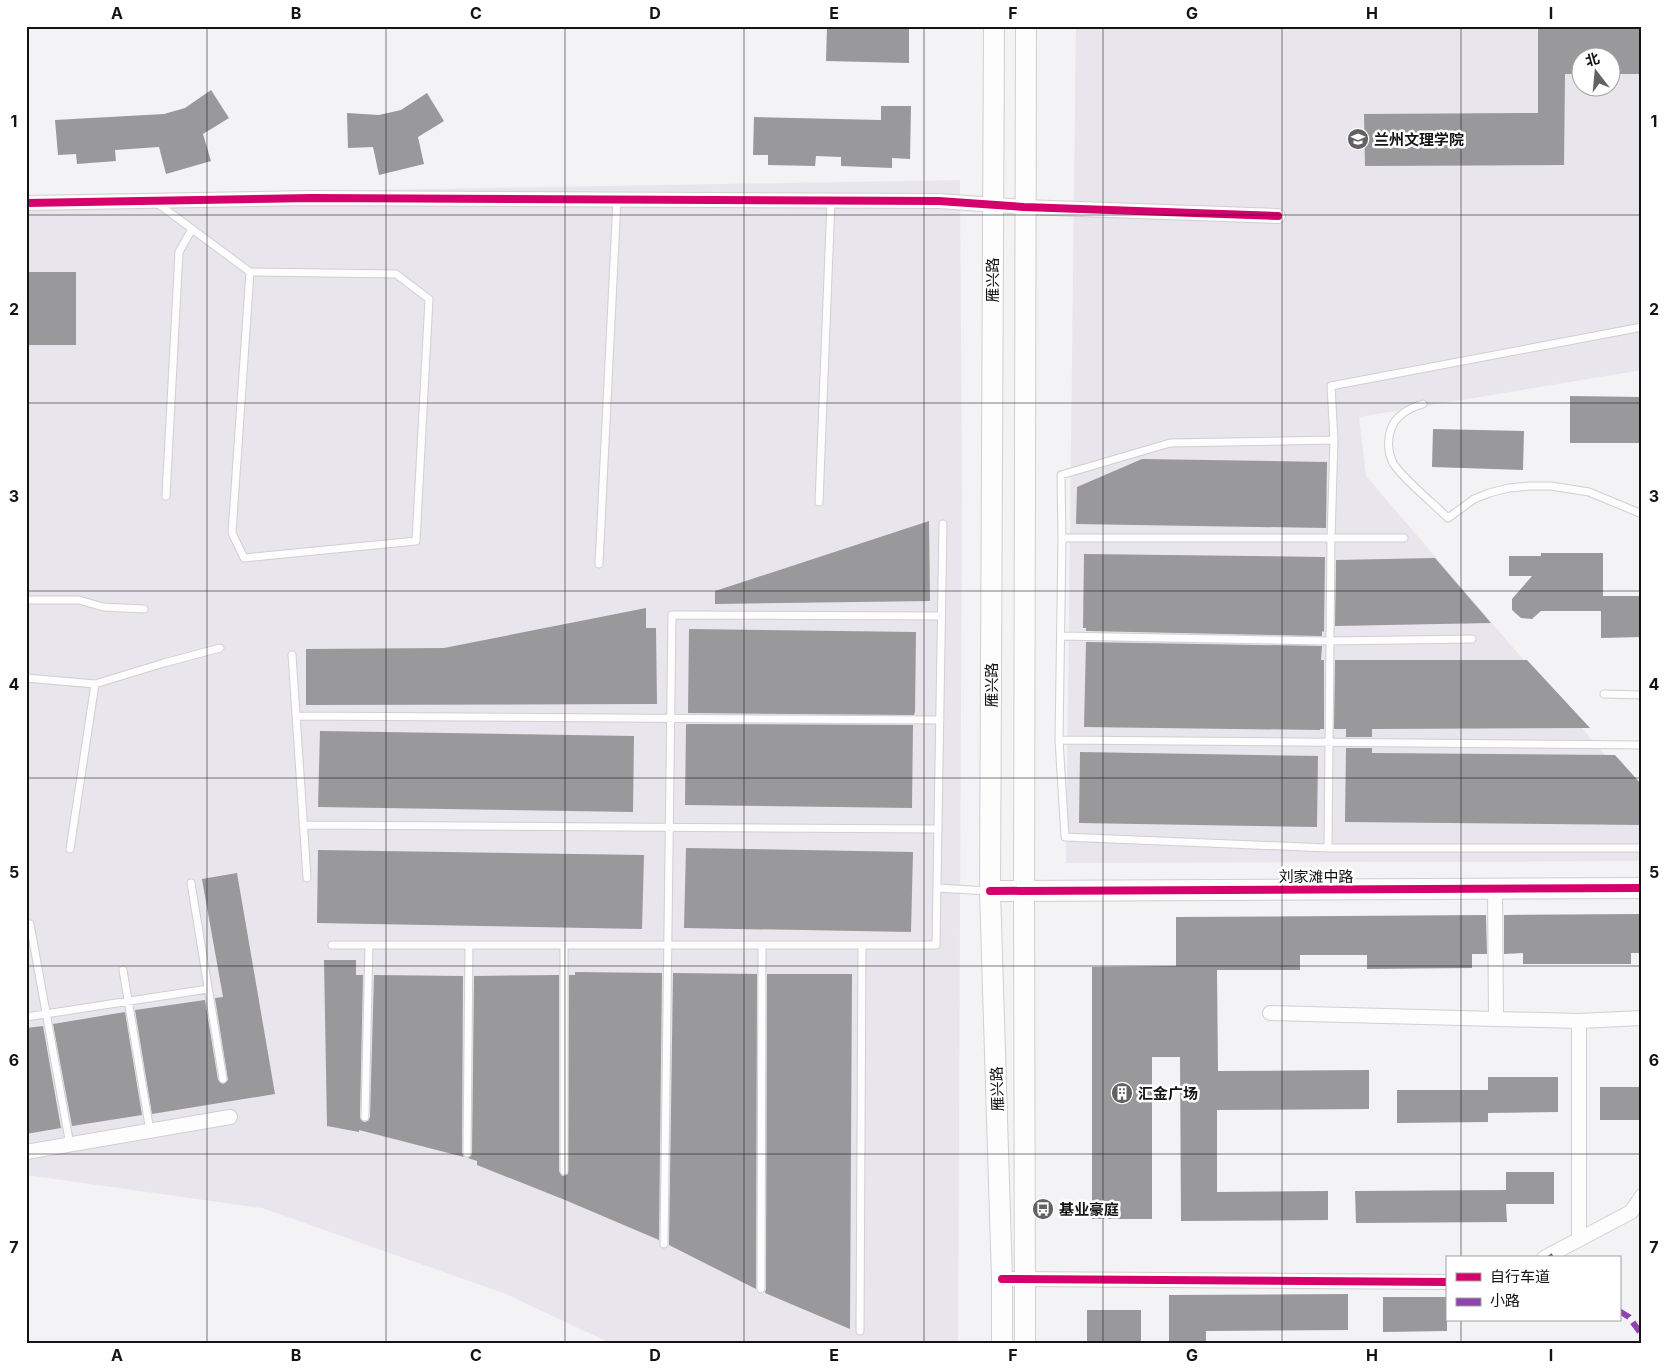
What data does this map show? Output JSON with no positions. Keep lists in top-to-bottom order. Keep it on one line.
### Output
{"streets":{"main road":["雁兴路","刘家滩中路"]},"crossings":[["雁兴路","刘家滩中路"]],"places":{"school or university":["兰州文理学院"],"building":["汇金广场"],"bus stop":["基业豪庭"]},"legend":["自行车道","小路"],"north":"top","grid":{"columns":["A","B","C","D","E","F","G","H","I"],"rows":["1","2","3","4","5","6","7"]}}
